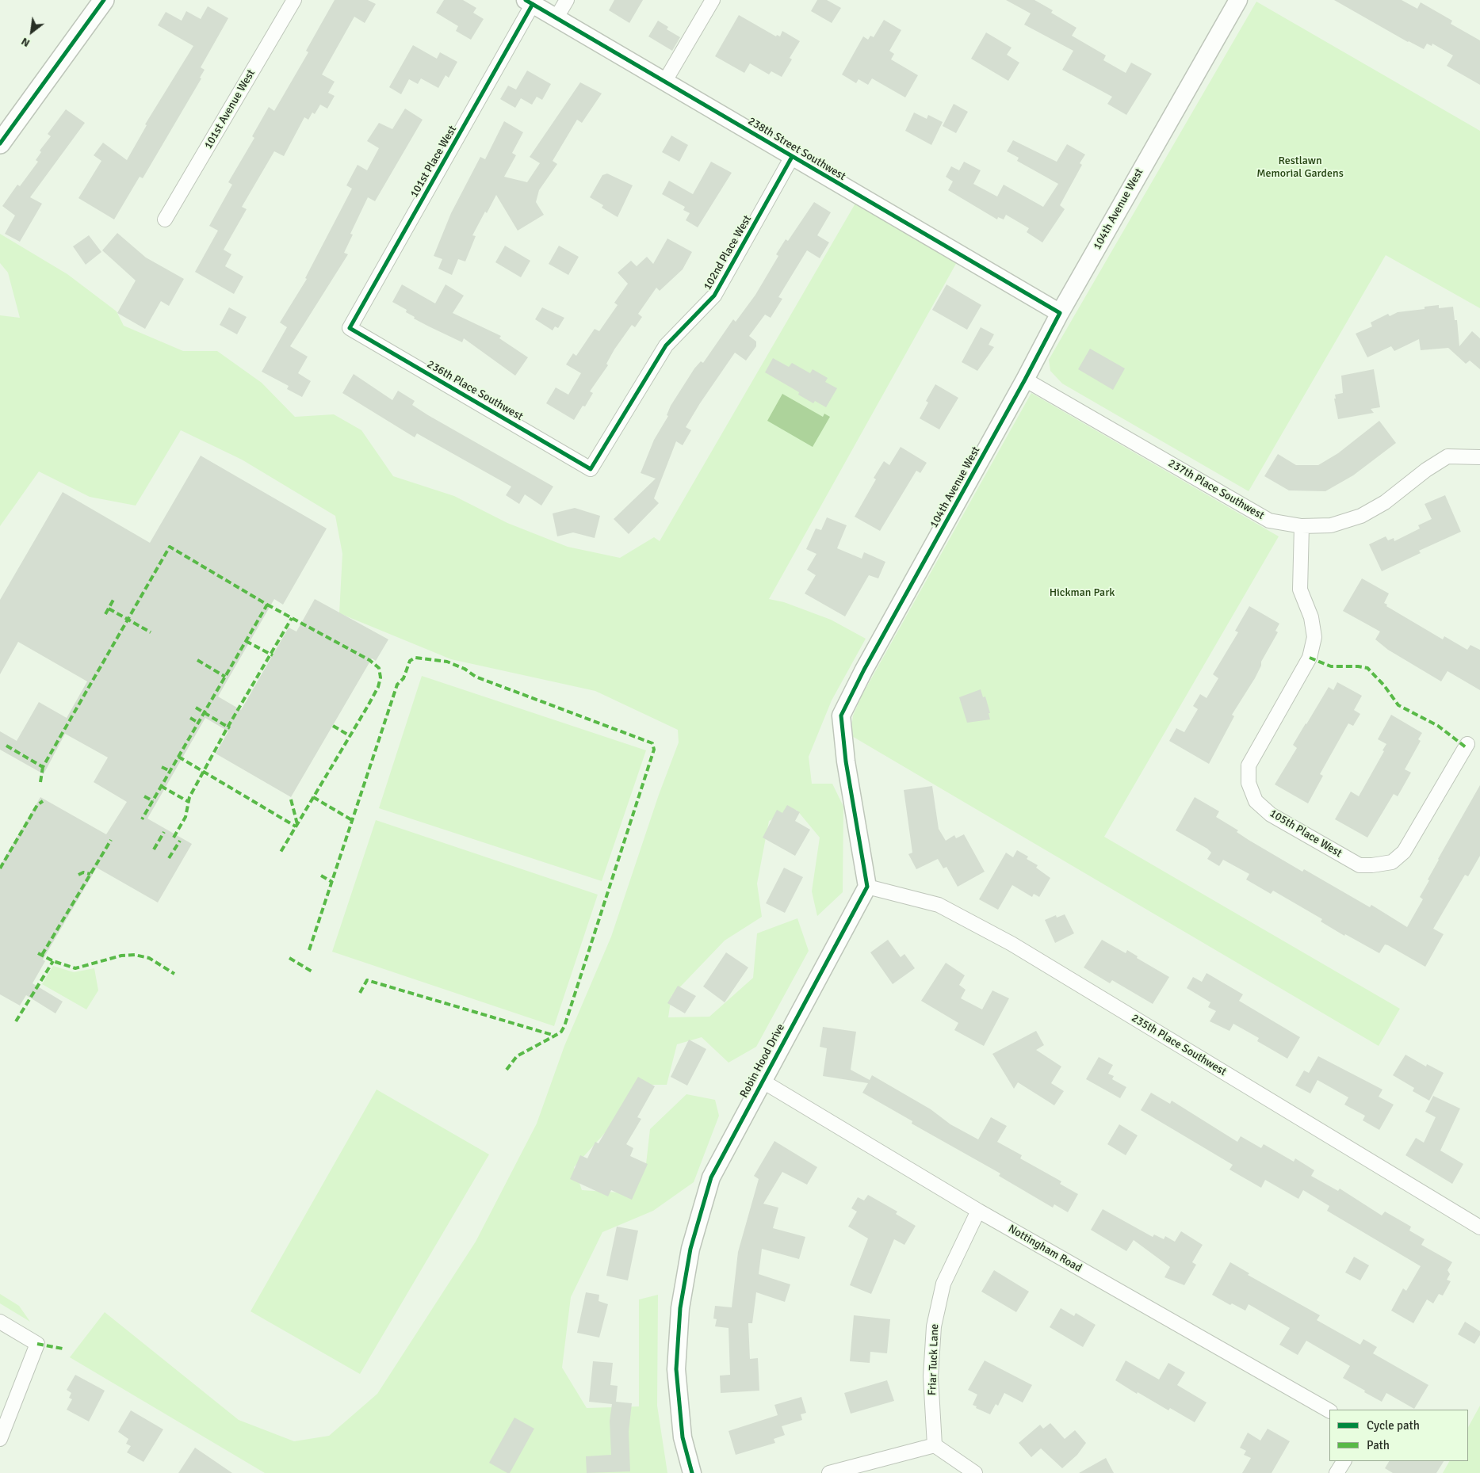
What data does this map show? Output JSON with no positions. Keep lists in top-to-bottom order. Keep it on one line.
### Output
{"streets":{"street":["101st Avenue West","238th Street Southwest","101st Place West","104th Avenue West","102nd Place West","236th Place Southwest","237th Place Southwest","105th Place West","235th Place Southwest","Robin Hood Drive","Nottingham Road","Friar Tuck Lane"]},"crossings":[["238th Street Southwest","101st Place West"],["238th Street Southwest","104th Avenue West"],["238th Street Southwest","102nd Place West"],["101st Place West","236th Place Southwest"],["104th Avenue West","237th Place Southwest"],["104th Avenue West","235th Place Southwest"],["104th Avenue West","Robin Hood Drive"],["102nd Place West","236th Place Southwest"],["237th Place Southwest","105th Place West"],["235th Place Southwest","Robin Hood Drive"],["Robin Hood Drive","Nottingham Road"],["Nottingham Road","Friar Tuck Lane"]],"parks":["Restlawn Memorial Gardens","Hickman Park"],"legend":["Cycle path","Path"],"north":"bottom left"}
